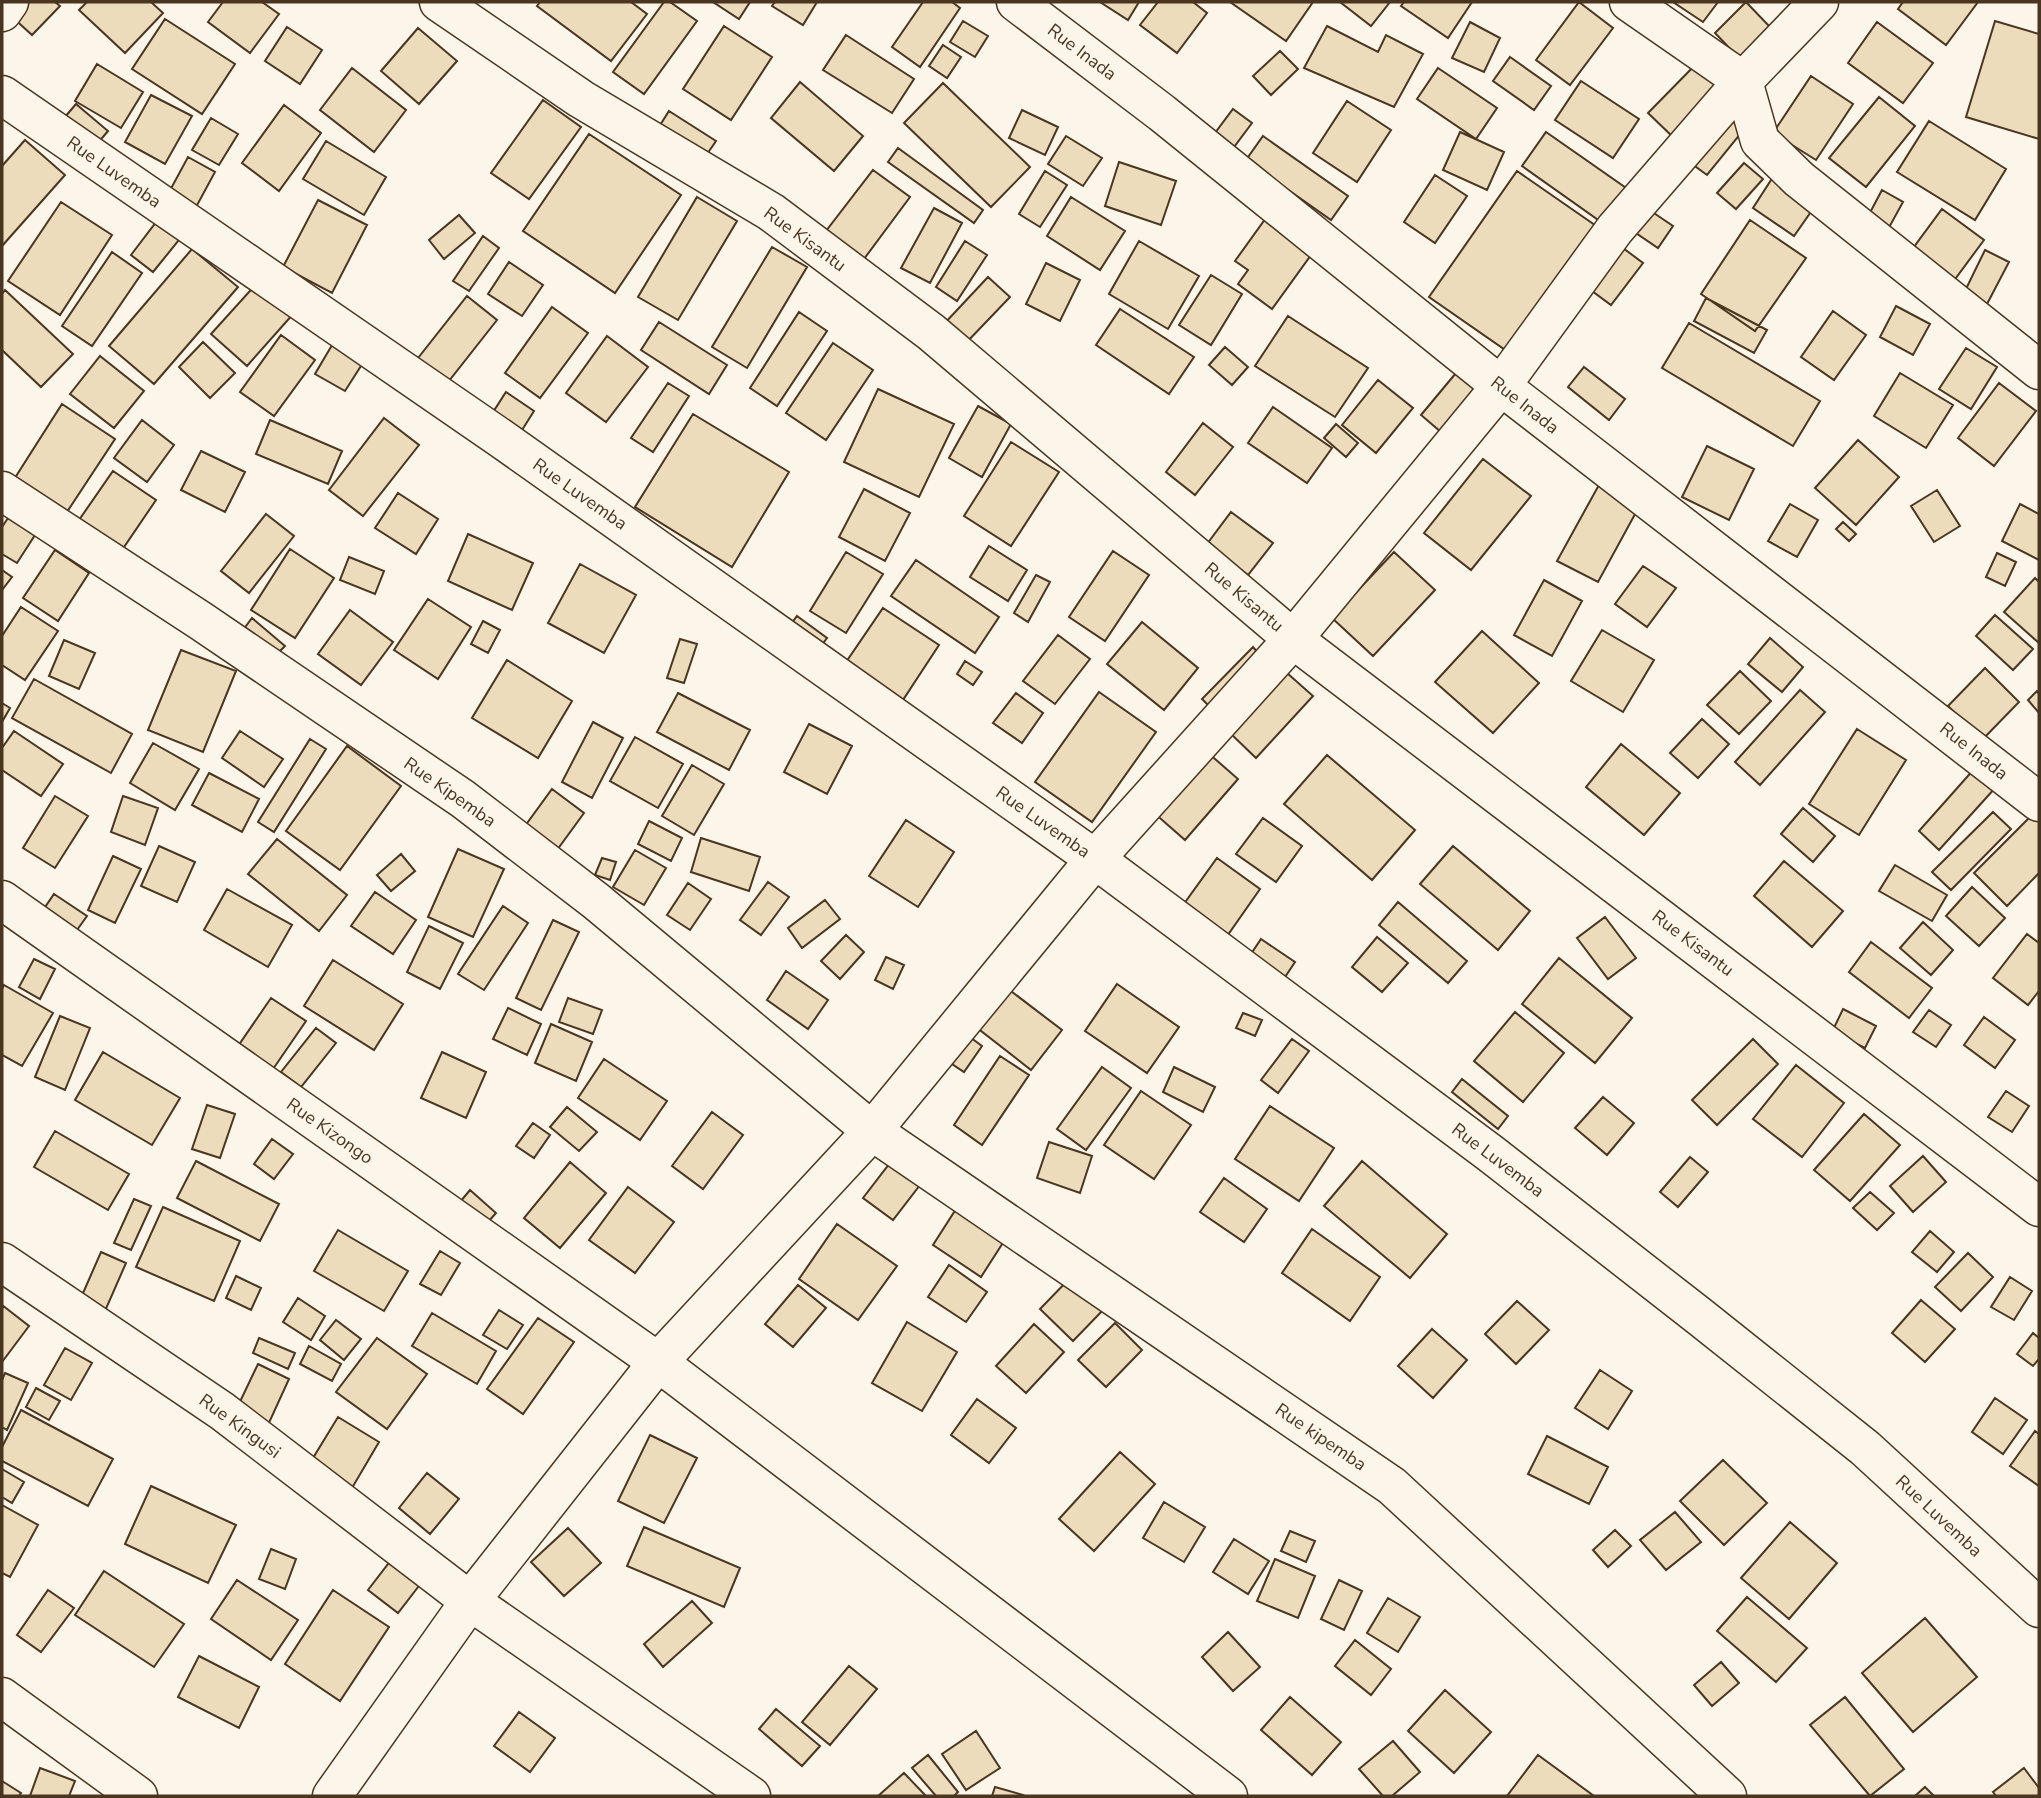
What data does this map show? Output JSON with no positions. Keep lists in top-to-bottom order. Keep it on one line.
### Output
{"streets":{"street":["Rue Inada","Rue Luvemba","Rue Kisantu","Rue Kipemba","Rue Kizongo","Rue Kingusi","Rue kipemba"]},"crossings":[["Rue Kipemba","Rue kipemba"]]}
